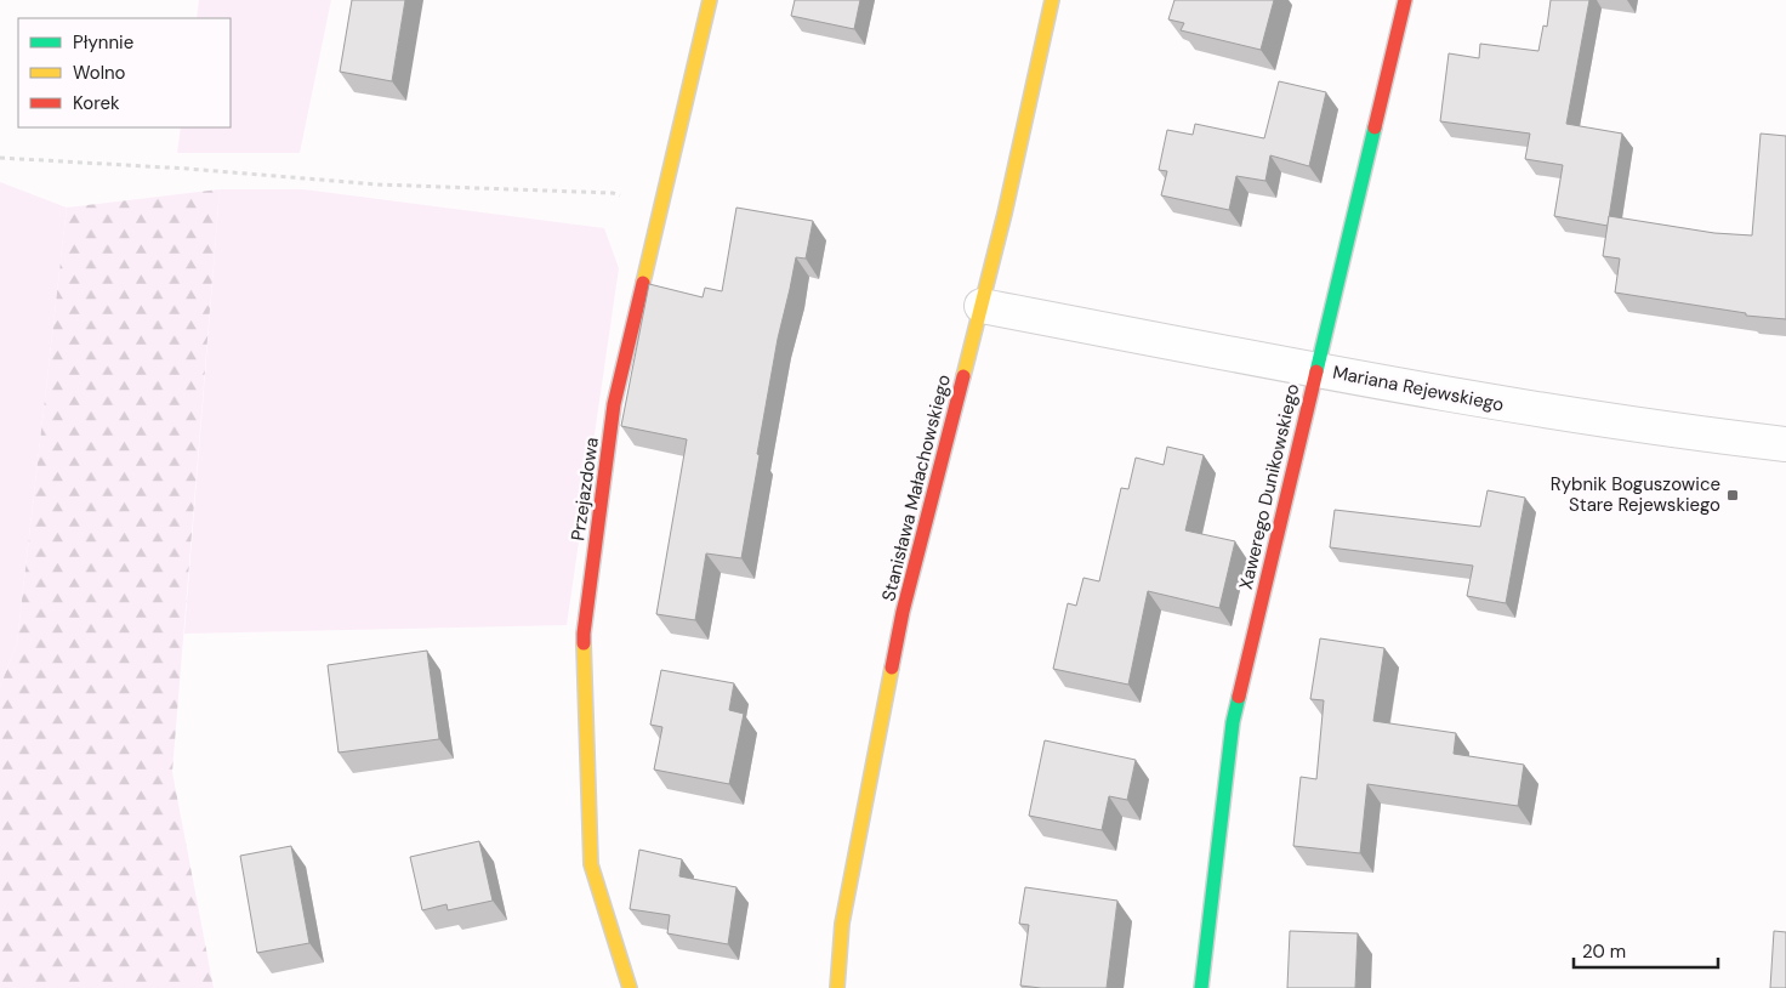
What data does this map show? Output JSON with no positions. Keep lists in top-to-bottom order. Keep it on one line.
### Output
{"streets":{"street":["Mariana Rejewskiego","Xawerego Dunikowskiego","Stanisława Małachowskiego","Przejazdowa"]},"crossings":[["Mariana Rejewskiego","Xawerego Dunikowskiego"],["Mariana Rejewskiego","Stanisława Małachowskiego"]],"places":{"transit":["Rybnik Boguszowice Stare Rejewskiego"]},"legend":["Płynnie","Wolno","Korek"],"scale_bar":"20 m"}
